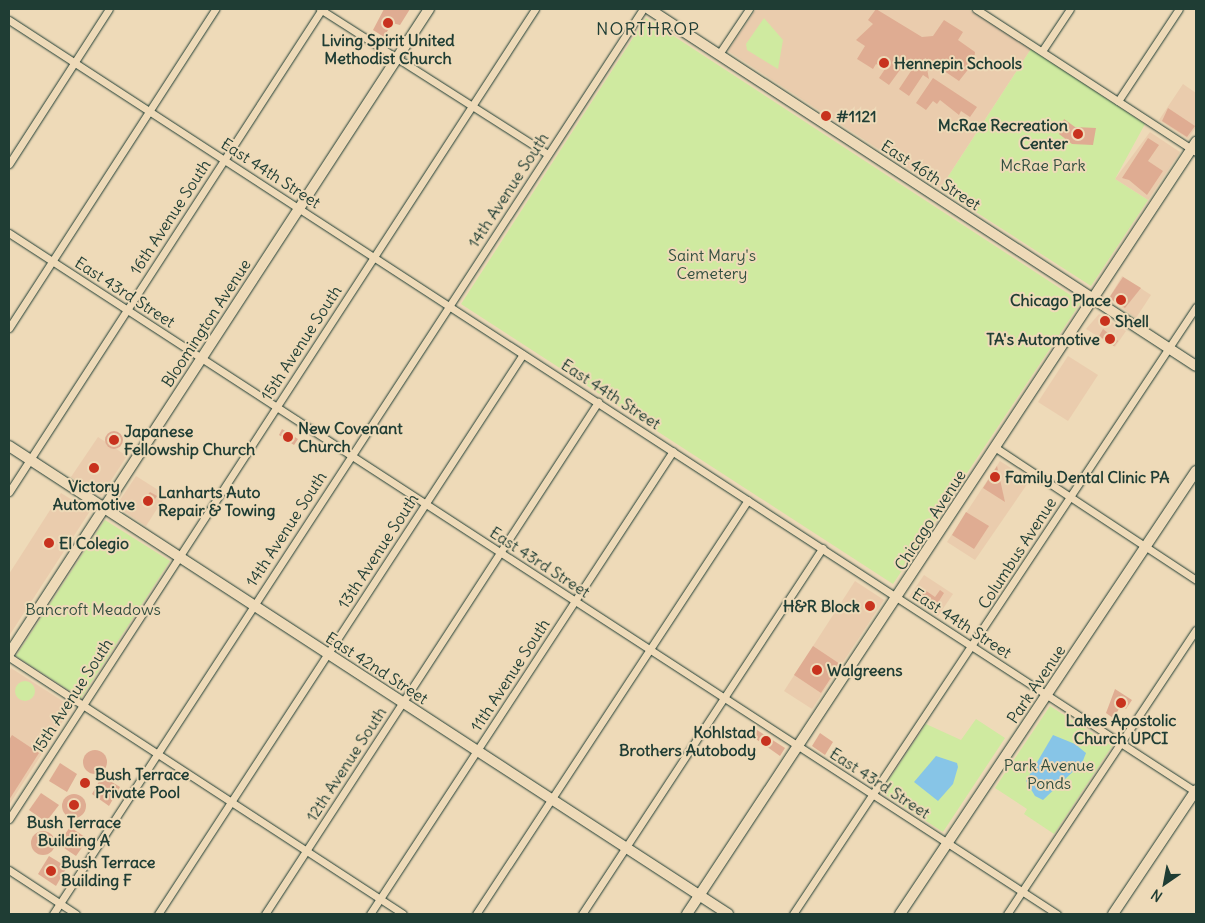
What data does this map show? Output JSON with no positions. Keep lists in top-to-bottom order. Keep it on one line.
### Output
{"streets":{"street":["East 44th Street","East 46th Street","14th Avenue South","16th Avenue South","East 43rd Street","Bloomington Avenue","15th Avenue South","Chicago Avenue","13th Avenue South","Columbus Avenue","East 42nd Street","11th Avenue South","Park Avenue","12th Avenue South"]},"crossings":[["East 44th Street","14th Avenue South"],["East 44th Street","16th Avenue South"],["East 44th Street","Bloomington Avenue"],["East 44th Street","15th Avenue South"],["East 44th Street","Chicago Avenue"],["East 44th Street","13th Avenue South"],["East 44th Street","Columbus Avenue"],["East 44th Street","11th Avenue South"],["East 44th Street","Park Avenue"],["East 44th Street","12th Avenue South"],["East 46th Street","Chicago Avenue"],["East 46th Street","Columbus Avenue"],["14th Avenue South","East 43rd Street"],["14th Avenue South","East 42nd Street"],["16th Avenue South","East 43rd Street"],["16th Avenue South","East 42nd Street"],["East 43rd Street","Bloomington Avenue"],["East 43rd Street","15th Avenue South"],["East 43rd Street","Chicago Avenue"],["East 43rd Street","13th Avenue South"],["East 43rd Street","Columbus Avenue"],["East 43rd Street","11th Avenue South"],["East 43rd Street","Park Avenue"],["East 43rd Street","12th Avenue South"],["Bloomington Avenue","East 42nd Street"],["15th Avenue South","East 42nd Street"],["Chicago Avenue","East 42nd Street"],["13th Avenue South","East 42nd Street"],["East 42nd Street","11th Avenue South"],["East 42nd Street","12th Avenue South"]],"districts":["NORTHROP"],"parks":["McRae Park","Saint Mary's Cemetery","Bancroft Meadows","Park Avenue Ponds"],"places":["Living Spirit United Methodist Church","Hennepin Schools","#1121","McRae Recreation Center","Chicago Place","Shell","TA's Automotive","New Covenant Church","Japanese Fellowship Church","Victory Automotive","Family Dental Clinic PA","Lanharts Auto Repair & Towing","El Colegio","H&R Block","Walgreens","Lakes Apostolic Church UPCI","Kohlstad Brothers Autobody","Bush Terrace Private Pool","Bush Terrace Building A","Bush Terrace Building F"],"north":"bottom left"}
